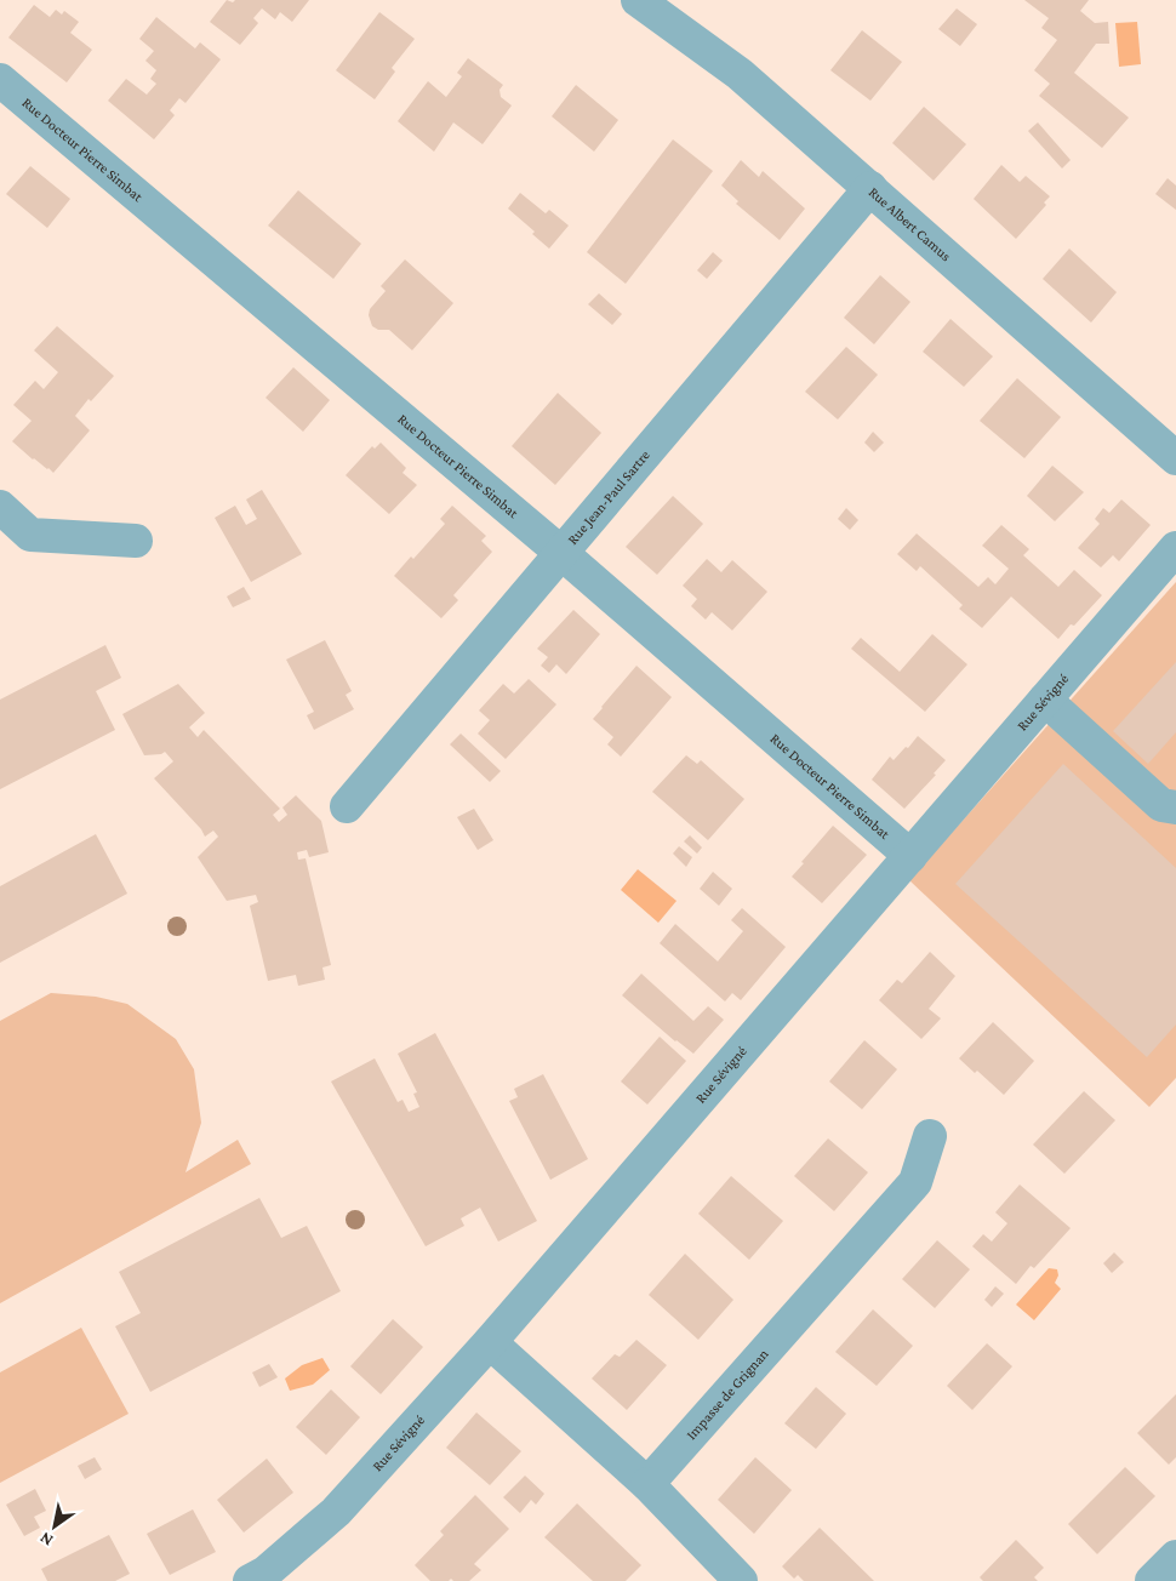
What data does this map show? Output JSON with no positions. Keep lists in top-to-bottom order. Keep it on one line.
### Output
{"streets":{"street":["Rue Docteur Pierre Simbat","Rue Albert Camus","Rue Jean-Paul Sartre","Rue Sévigné","Impasse de Grignan"]},"crossings":[["Rue Docteur Pierre Simbat","Rue Jean-Paul Sartre"],["Rue Docteur Pierre Simbat","Rue Sévigné"],["Rue Albert Camus","Rue Jean-Paul Sartre"]],"north":"bottom left"}
